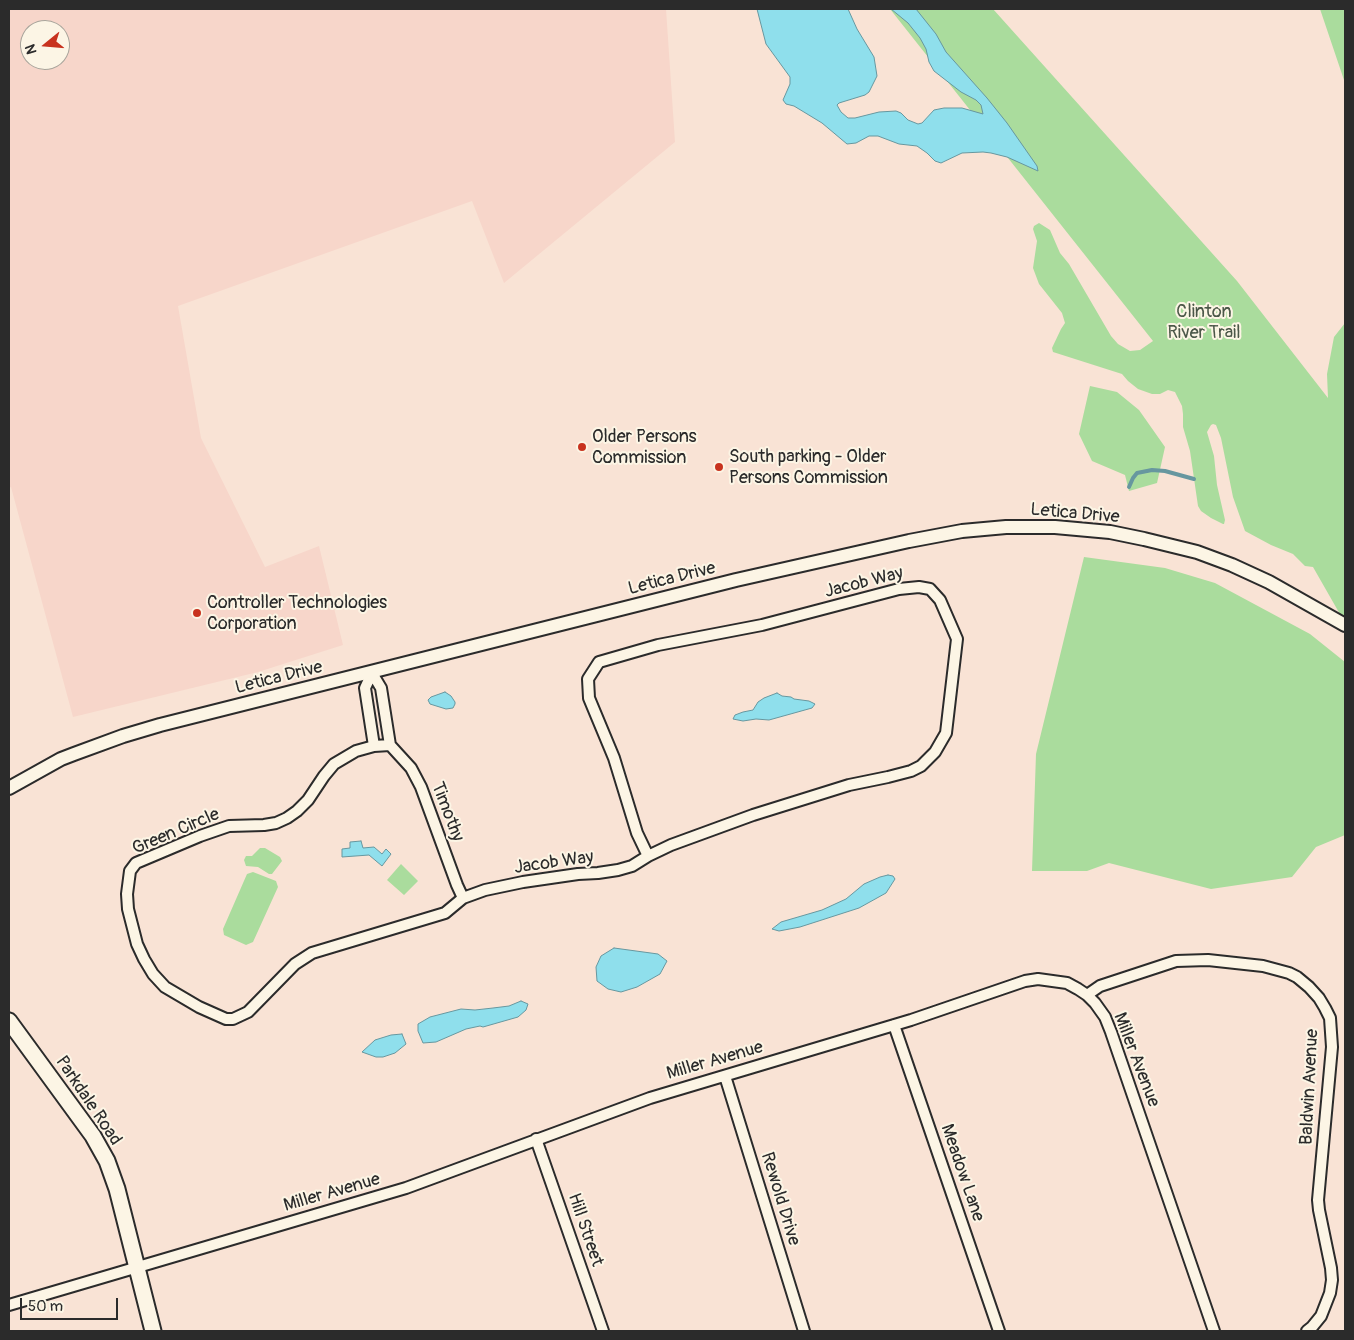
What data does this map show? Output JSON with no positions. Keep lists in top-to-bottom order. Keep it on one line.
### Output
{"streets":{"main road":["Parkdale Road"],"street":["Letica Drive","Jacob Way","Timothy","Green Circle","Miller Avenue","Baldwin Avenue","Meadow Lane","Rewold Drive","Hill Street"]},"crossings":[["Jacob Way","Timothy"],["Jacob Way","Green Circle"],["Timothy","Green Circle"],["Miller Avenue","Baldwin Avenue"],["Miller Avenue","Parkdale Road"],["Miller Avenue","Meadow Lane"],["Miller Avenue","Rewold Drive"],["Miller Avenue","Hill Street"]],"parks":["Clinton River Trail"],"places":["Older Persons Commission","South parking - Older Persons Commission","Controller Technologies Corporation"],"scale_bar":"50 m","north":"left"}
